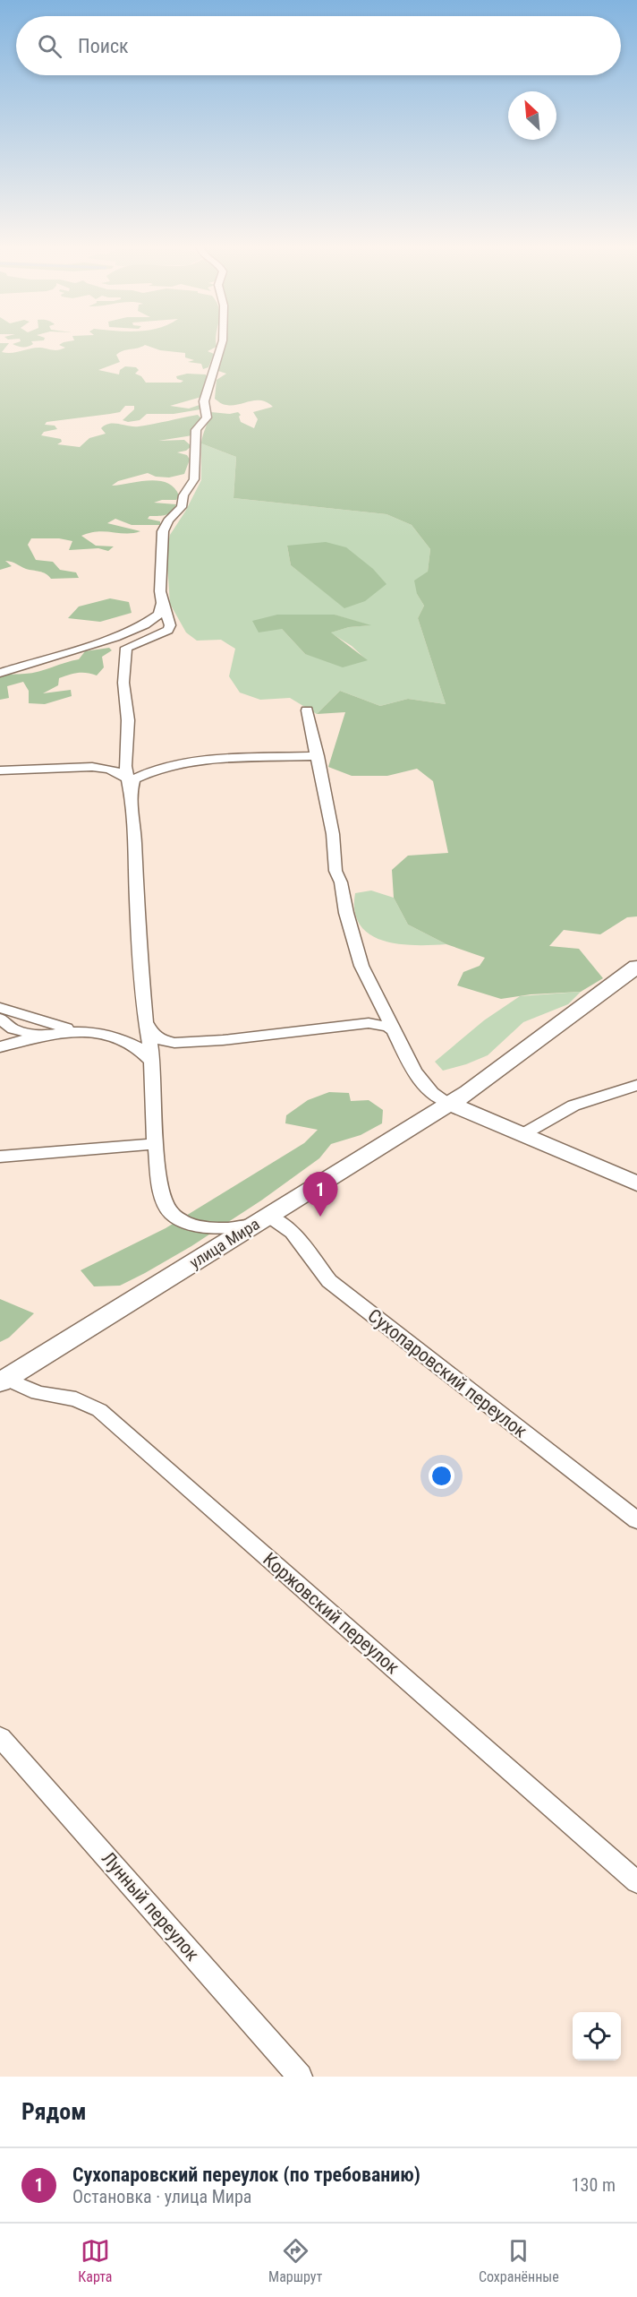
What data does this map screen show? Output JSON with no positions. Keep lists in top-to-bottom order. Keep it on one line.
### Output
{"streets":{"street":["улица Мира","Сухопаровский переулок","Коржовский переулок","Лунный переулок"]},"crossings":[["улица Мира","Сухопаровский переулок"],["улица Мира","Коржовский переулок"]],"north":"top left","page":{"search":"Поиск","pins":"1","heading":"Рядом","list":[{"mark":"1","name":"Сухопаровский переулок (по требованию)","note":"Остановка · улица Мира","value":"130 m"}],"nav":["Карта","Маршрут","Сохранённые"]}}
